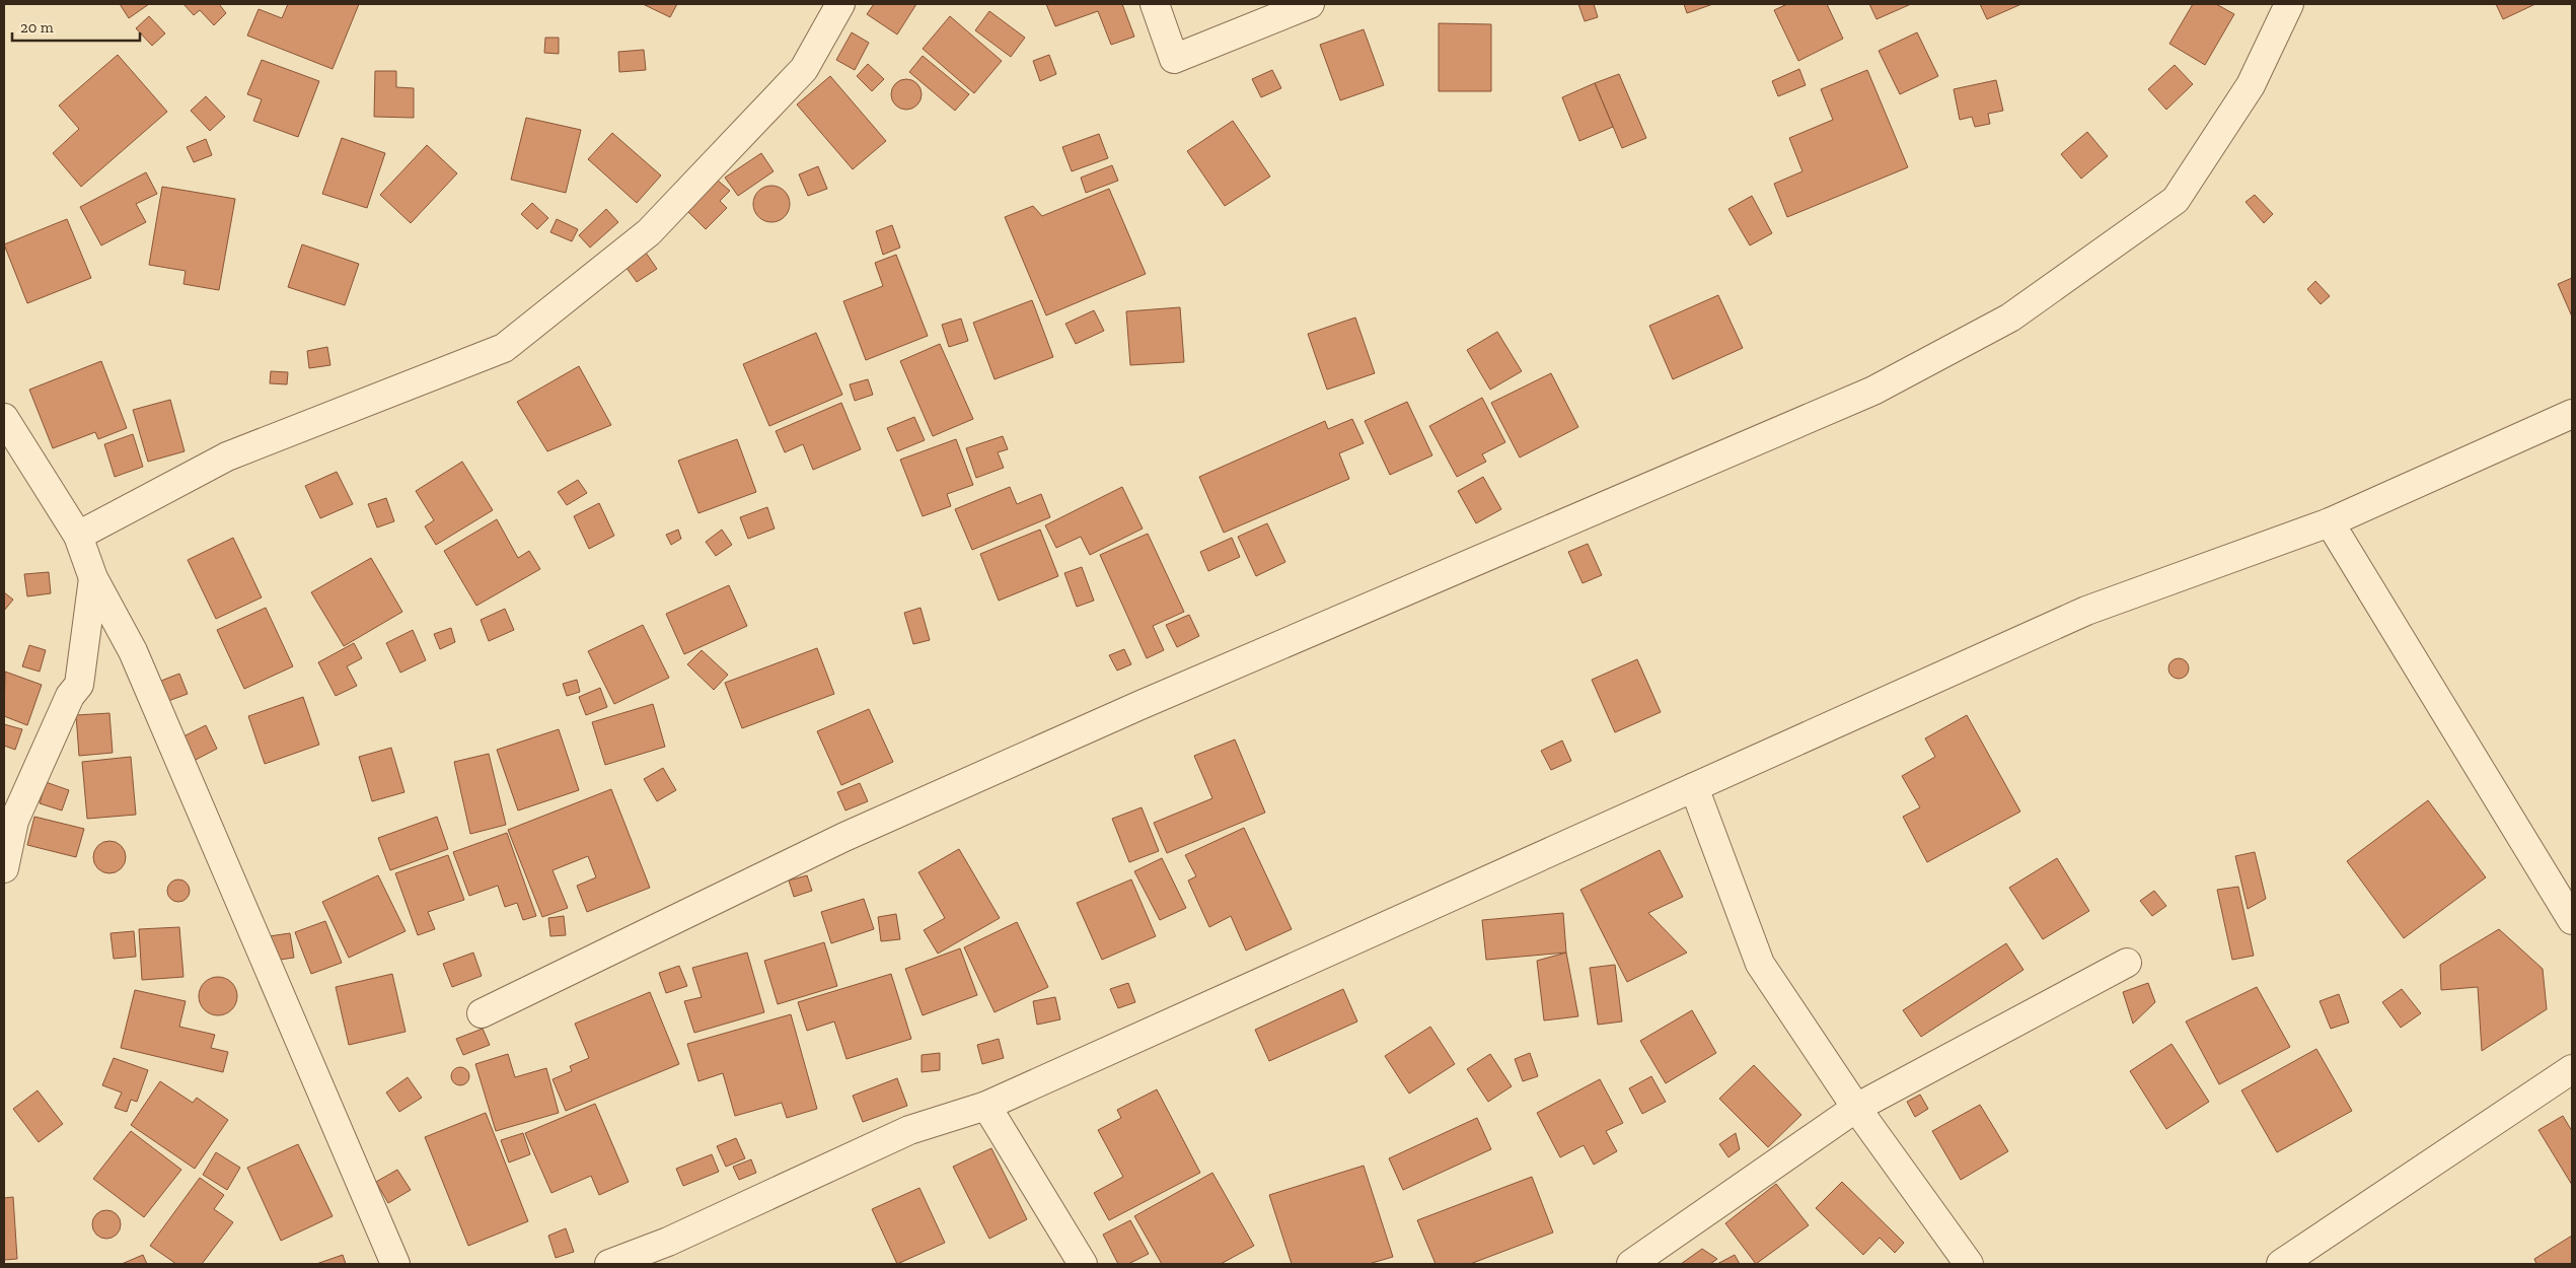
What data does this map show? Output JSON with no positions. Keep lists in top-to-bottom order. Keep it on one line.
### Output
{"scale_bar":"20 m"}
